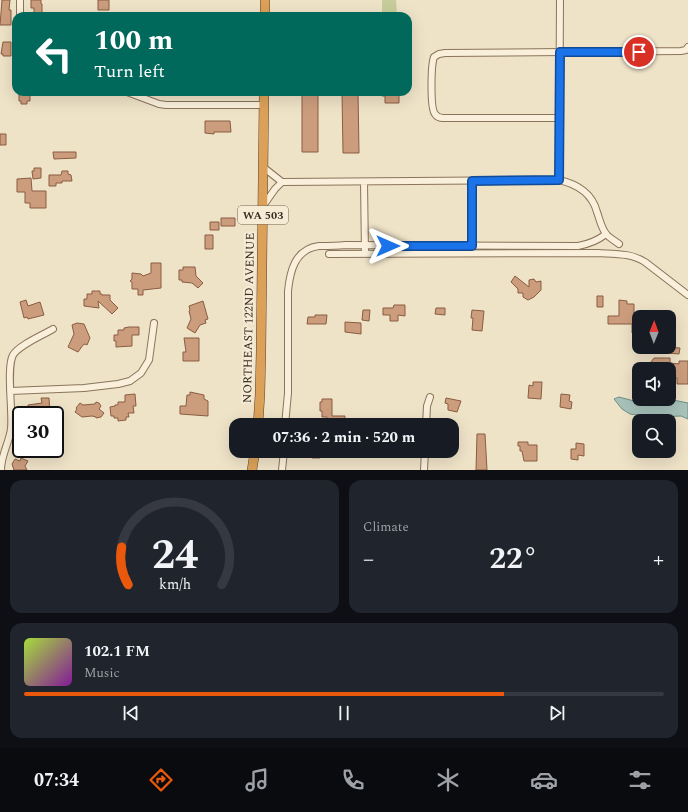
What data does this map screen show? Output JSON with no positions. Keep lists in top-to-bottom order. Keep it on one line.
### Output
{"streets":{"highway":["WA 503","NORTHEAST 122ND AVENUE"]},"north":"top","page":{"turn":["100 m","Turn left"],"limit":"30","trip":"07:36 · 2 min · 520 m","tile":"Climate","heat":["−","22°","+"],"song":["102.1 FM","Music"],"tabs":"07:34","gauge":["24","km/h"]}}
